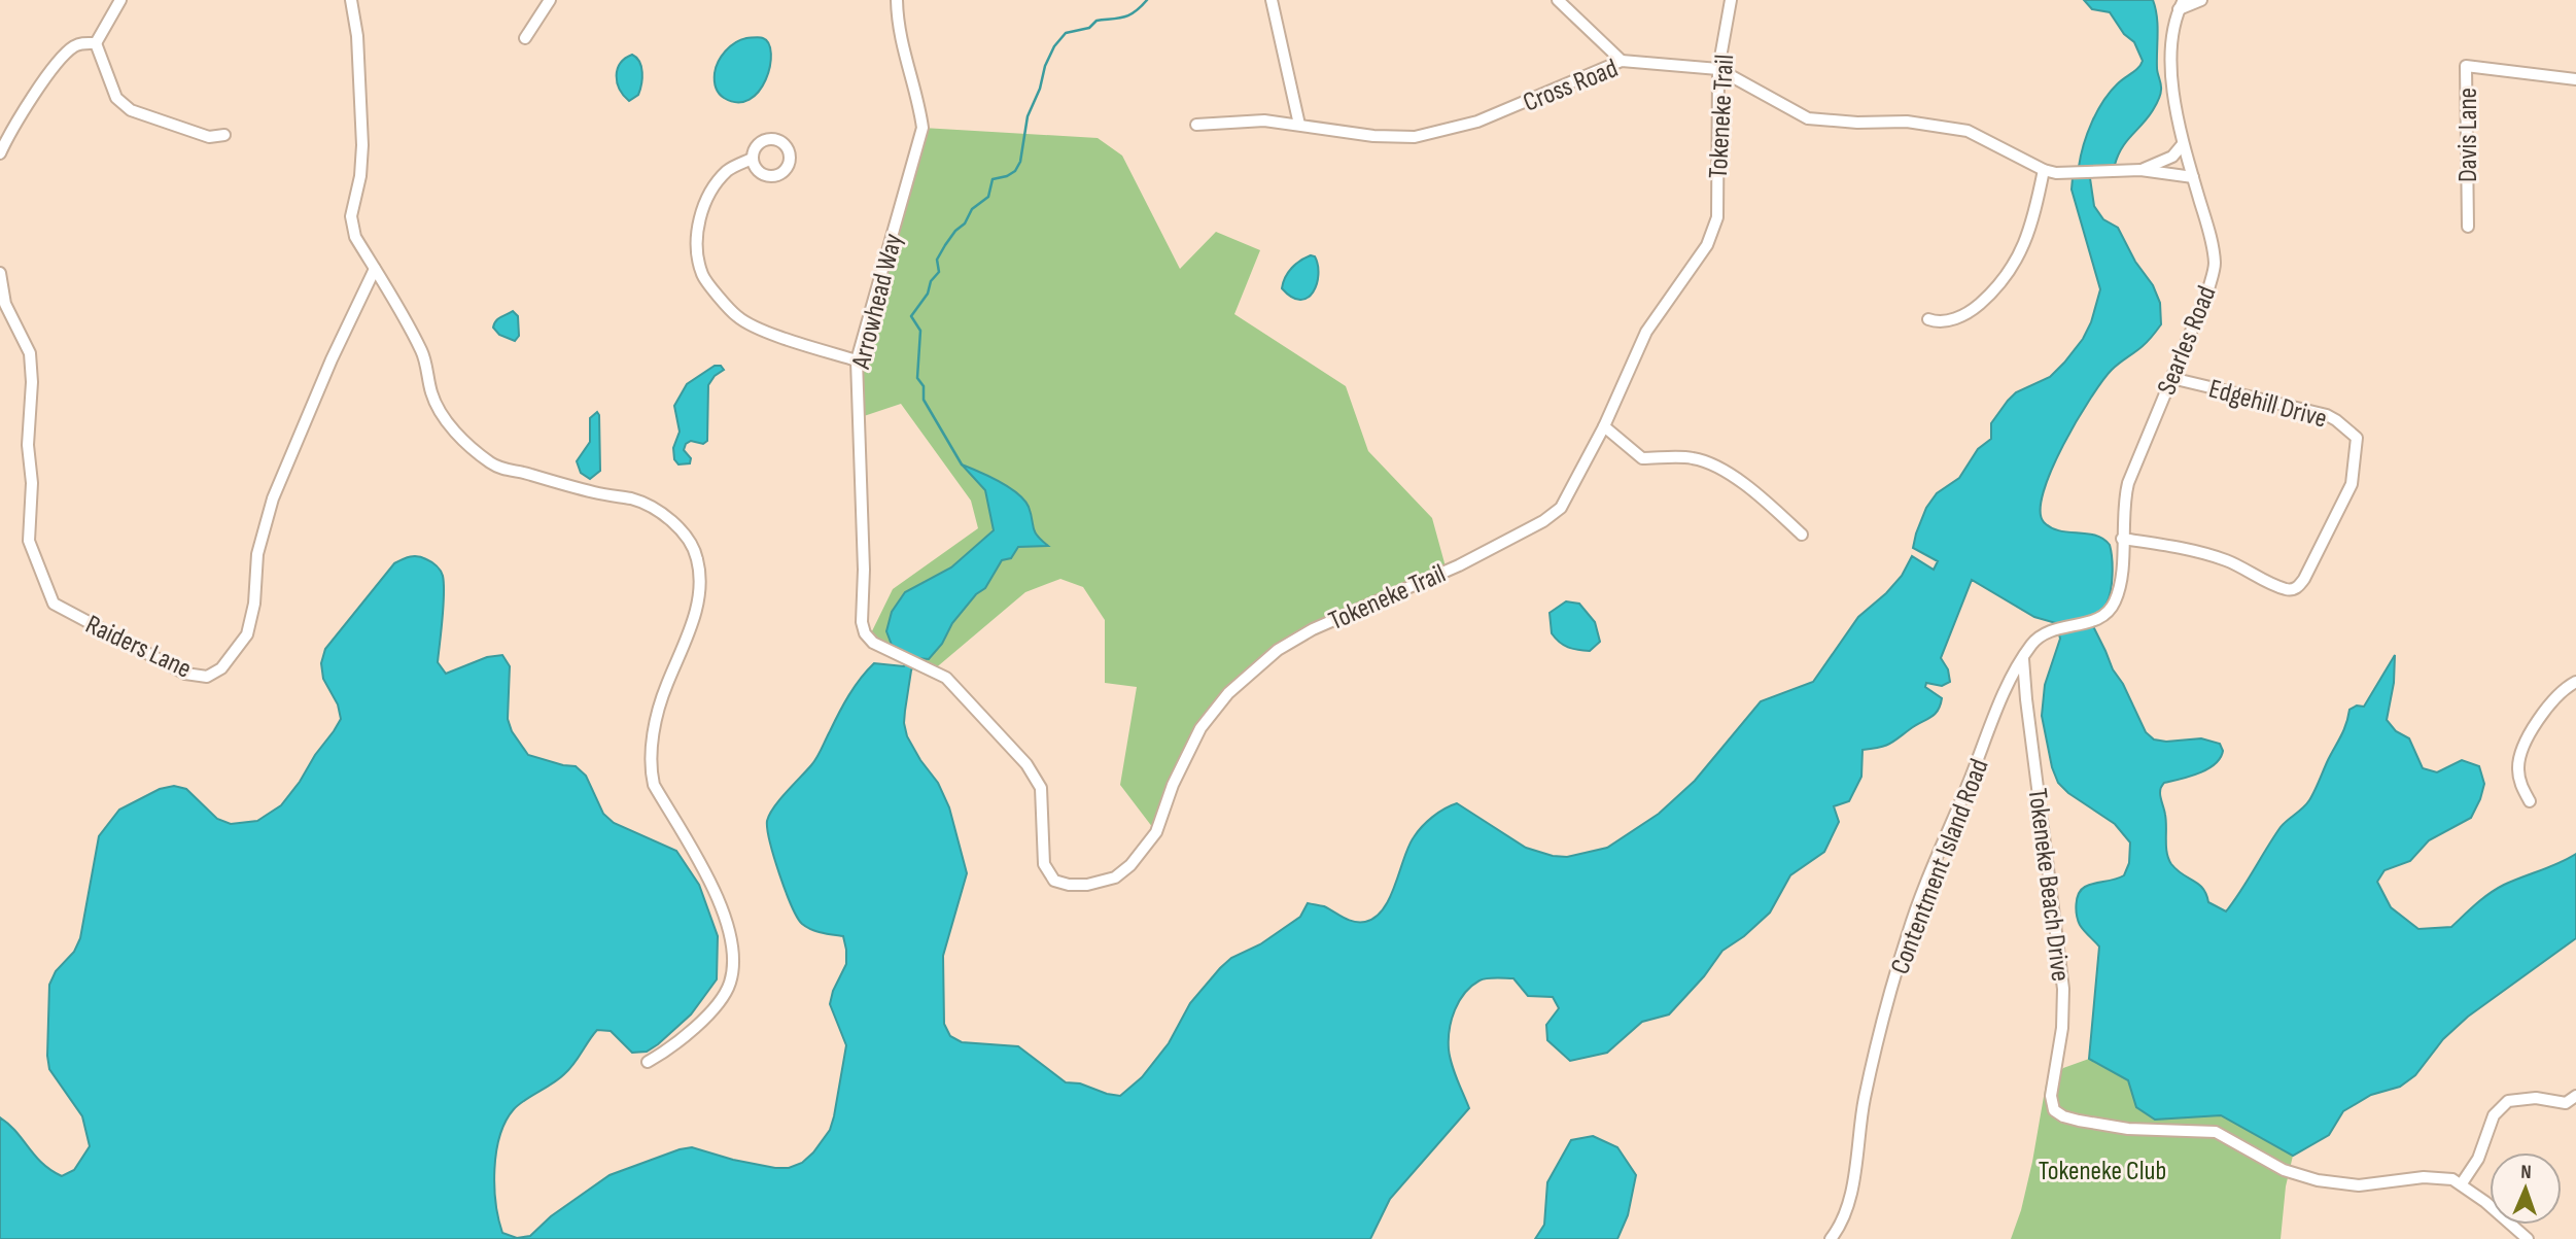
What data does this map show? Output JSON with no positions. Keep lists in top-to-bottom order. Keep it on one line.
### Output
{"streets":{"street":["Cross Road","Tokeneke Trail","Davis Lane","Arrowhead Way","Searles Road","Edgehill Drive","Raiders Lane","Contentment Island Road","Tokeneke Beach Drive"]},"crossings":[["Cross Road","Tokeneke Trail"],["Cross Road","Searles Road"],["Tokeneke Trail","Arrowhead Way"],["Searles Road","Edgehill Drive"],["Searles Road","Contentment Island Road"],["Contentment Island Road","Tokeneke Beach Drive"]],"parks":["Tokeneke Club"],"north":"top"}
